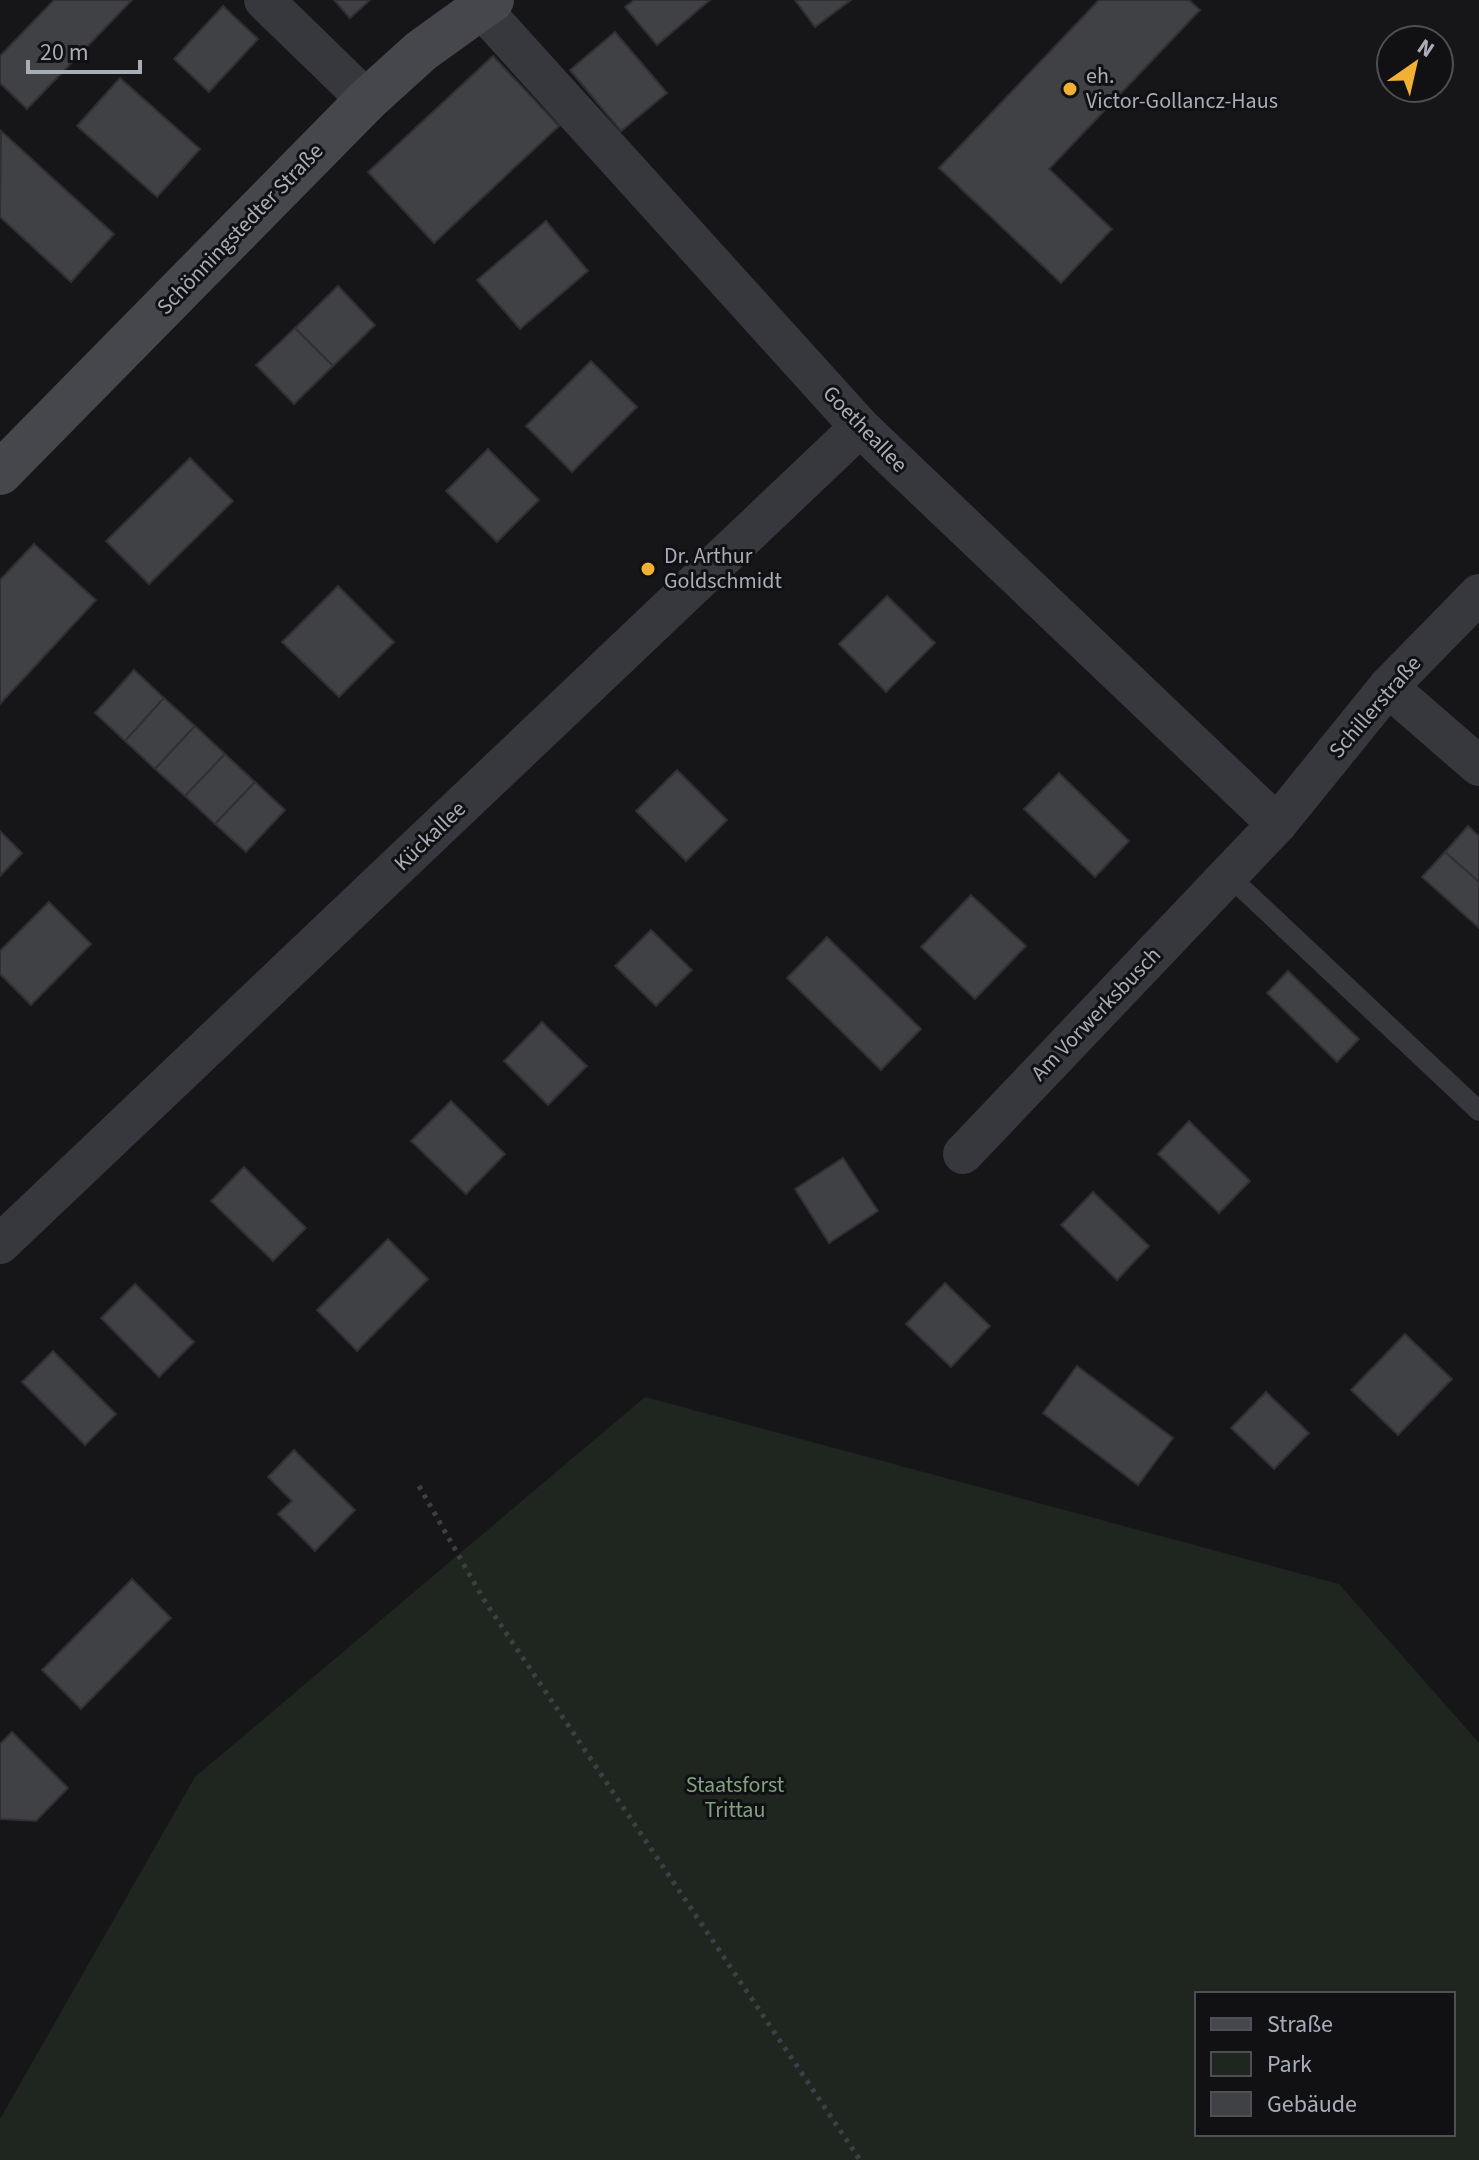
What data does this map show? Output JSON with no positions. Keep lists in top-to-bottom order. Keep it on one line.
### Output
{"streets":{"main road":["Schönningstedter Straße"],"street":["Goetheallee","Schillerstraße","Kückallee","Am Vorwerksbusch"]},"crossings":[["Schönningstedter Straße","Goetheallee"],["Goetheallee","Schillerstraße"],["Goetheallee","Kückallee"],["Goetheallee","Am Vorwerksbusch"],["Schillerstraße","Am Vorwerksbusch"]],"parks":["Staatsforst Trittau"],"places":["eh. Victor-Gollancz-Haus","Dr. Arthur Goldschmidt"],"legend":["Straße","Park","Gebäude"],"scale_bar":"20 m","north":"top right"}
